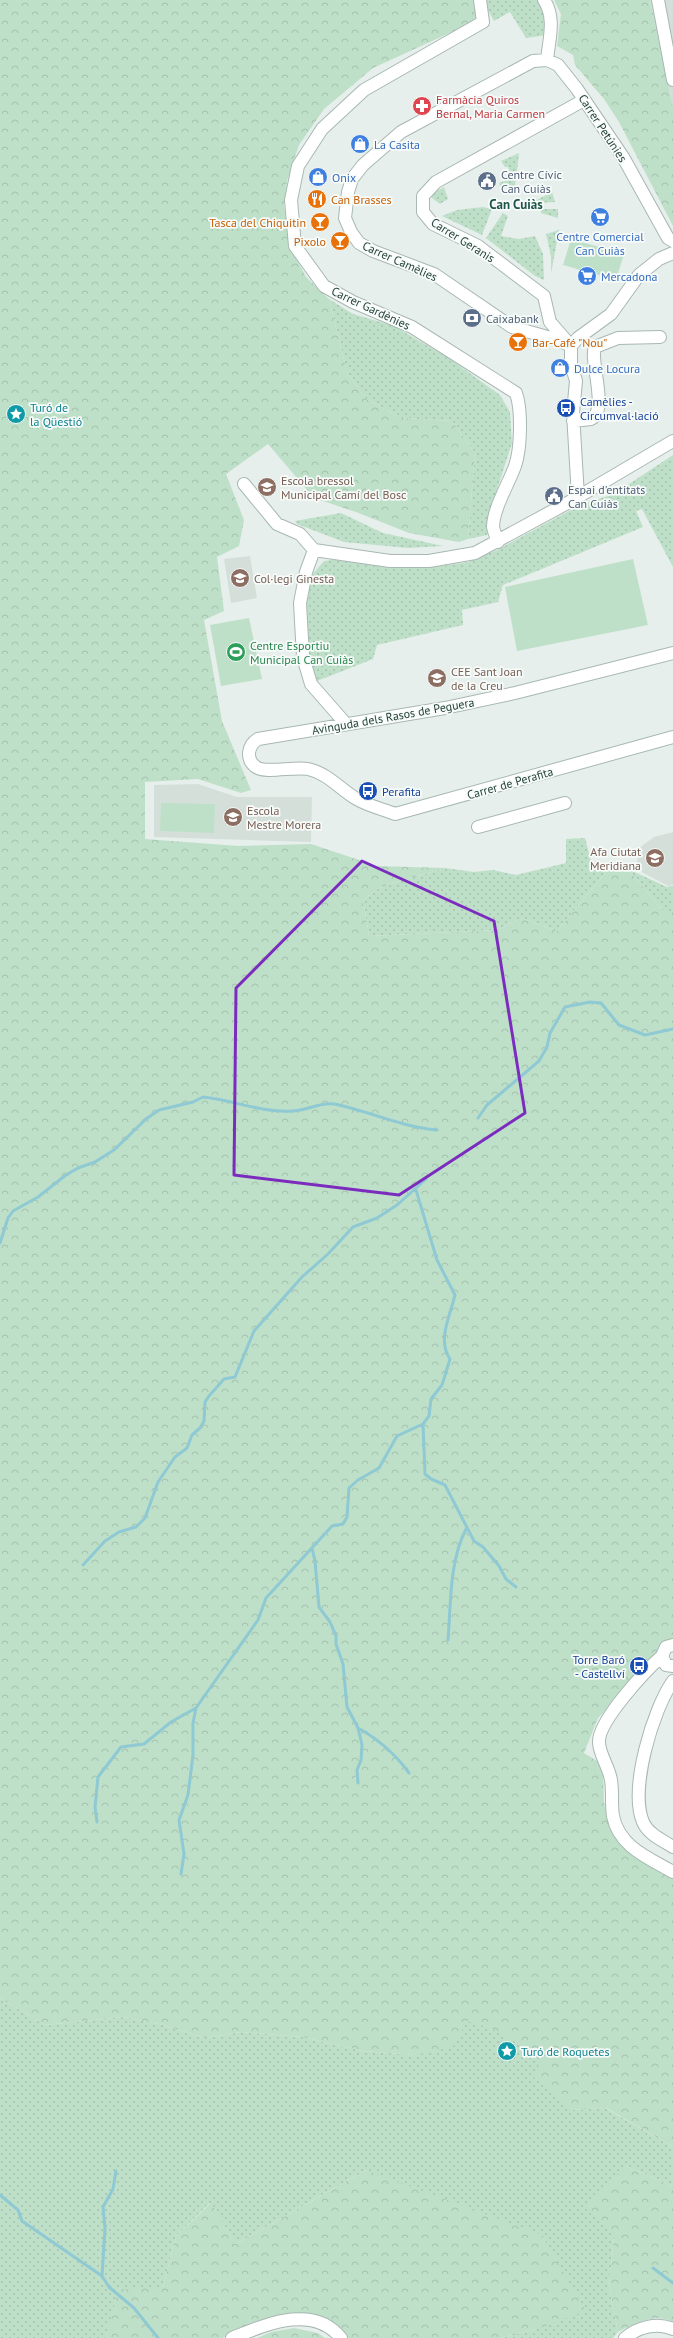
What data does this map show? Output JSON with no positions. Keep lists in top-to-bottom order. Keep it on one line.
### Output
{"streets":{"street":["Carrer Petúnies","Carrer Geranis","Carrer Camèlies","Carrer Gardènies","Avinguda dels Rasos de Peguera","Carrer de Perafita"]},"crossings":[["Carrer Petúnies","Carrer Geranis"],["Carrer Petúnies","Carrer Camèlies"],["Carrer Geranis","Carrer Camèlies"],["Avinguda dels Rasos de Peguera","Carrer de Perafita"]],"districts":["Can Cuiàs"],"places":{"pharmacy":["Farmàcia Quiros Bernal, Maria Carmen"],"shop":["La Casita","Onix","Dulce Locura"],"public building":["Centre Cívic Can Cuiàs","Espai d'entitats Can Cuiàs"],"restaurant":["Can Brasses"],"supermarket":["Centre Comercial Can Cuiàs","Mercadona"],"bar":["Tasca del Chiquitin","Pixolo","Bar-Café \"Nou\""],"bank":["Caixabank"],"bus stop":["Camèlies - Circumval·lació","Perafita","Torre Baró - Castellví"],"place":["Turó de la Qüestió","Turó de Roquetes"],"school or university":["Escola bressol Municipal Camí del Bosc","Col·legi Ginesta","CEE Sant Joan de la Creu","Escola Mestre Morera","Afa Ciutat Meridiana"],"sports":["Centre Esportiu Municipal Can Cuiàs"]}}
